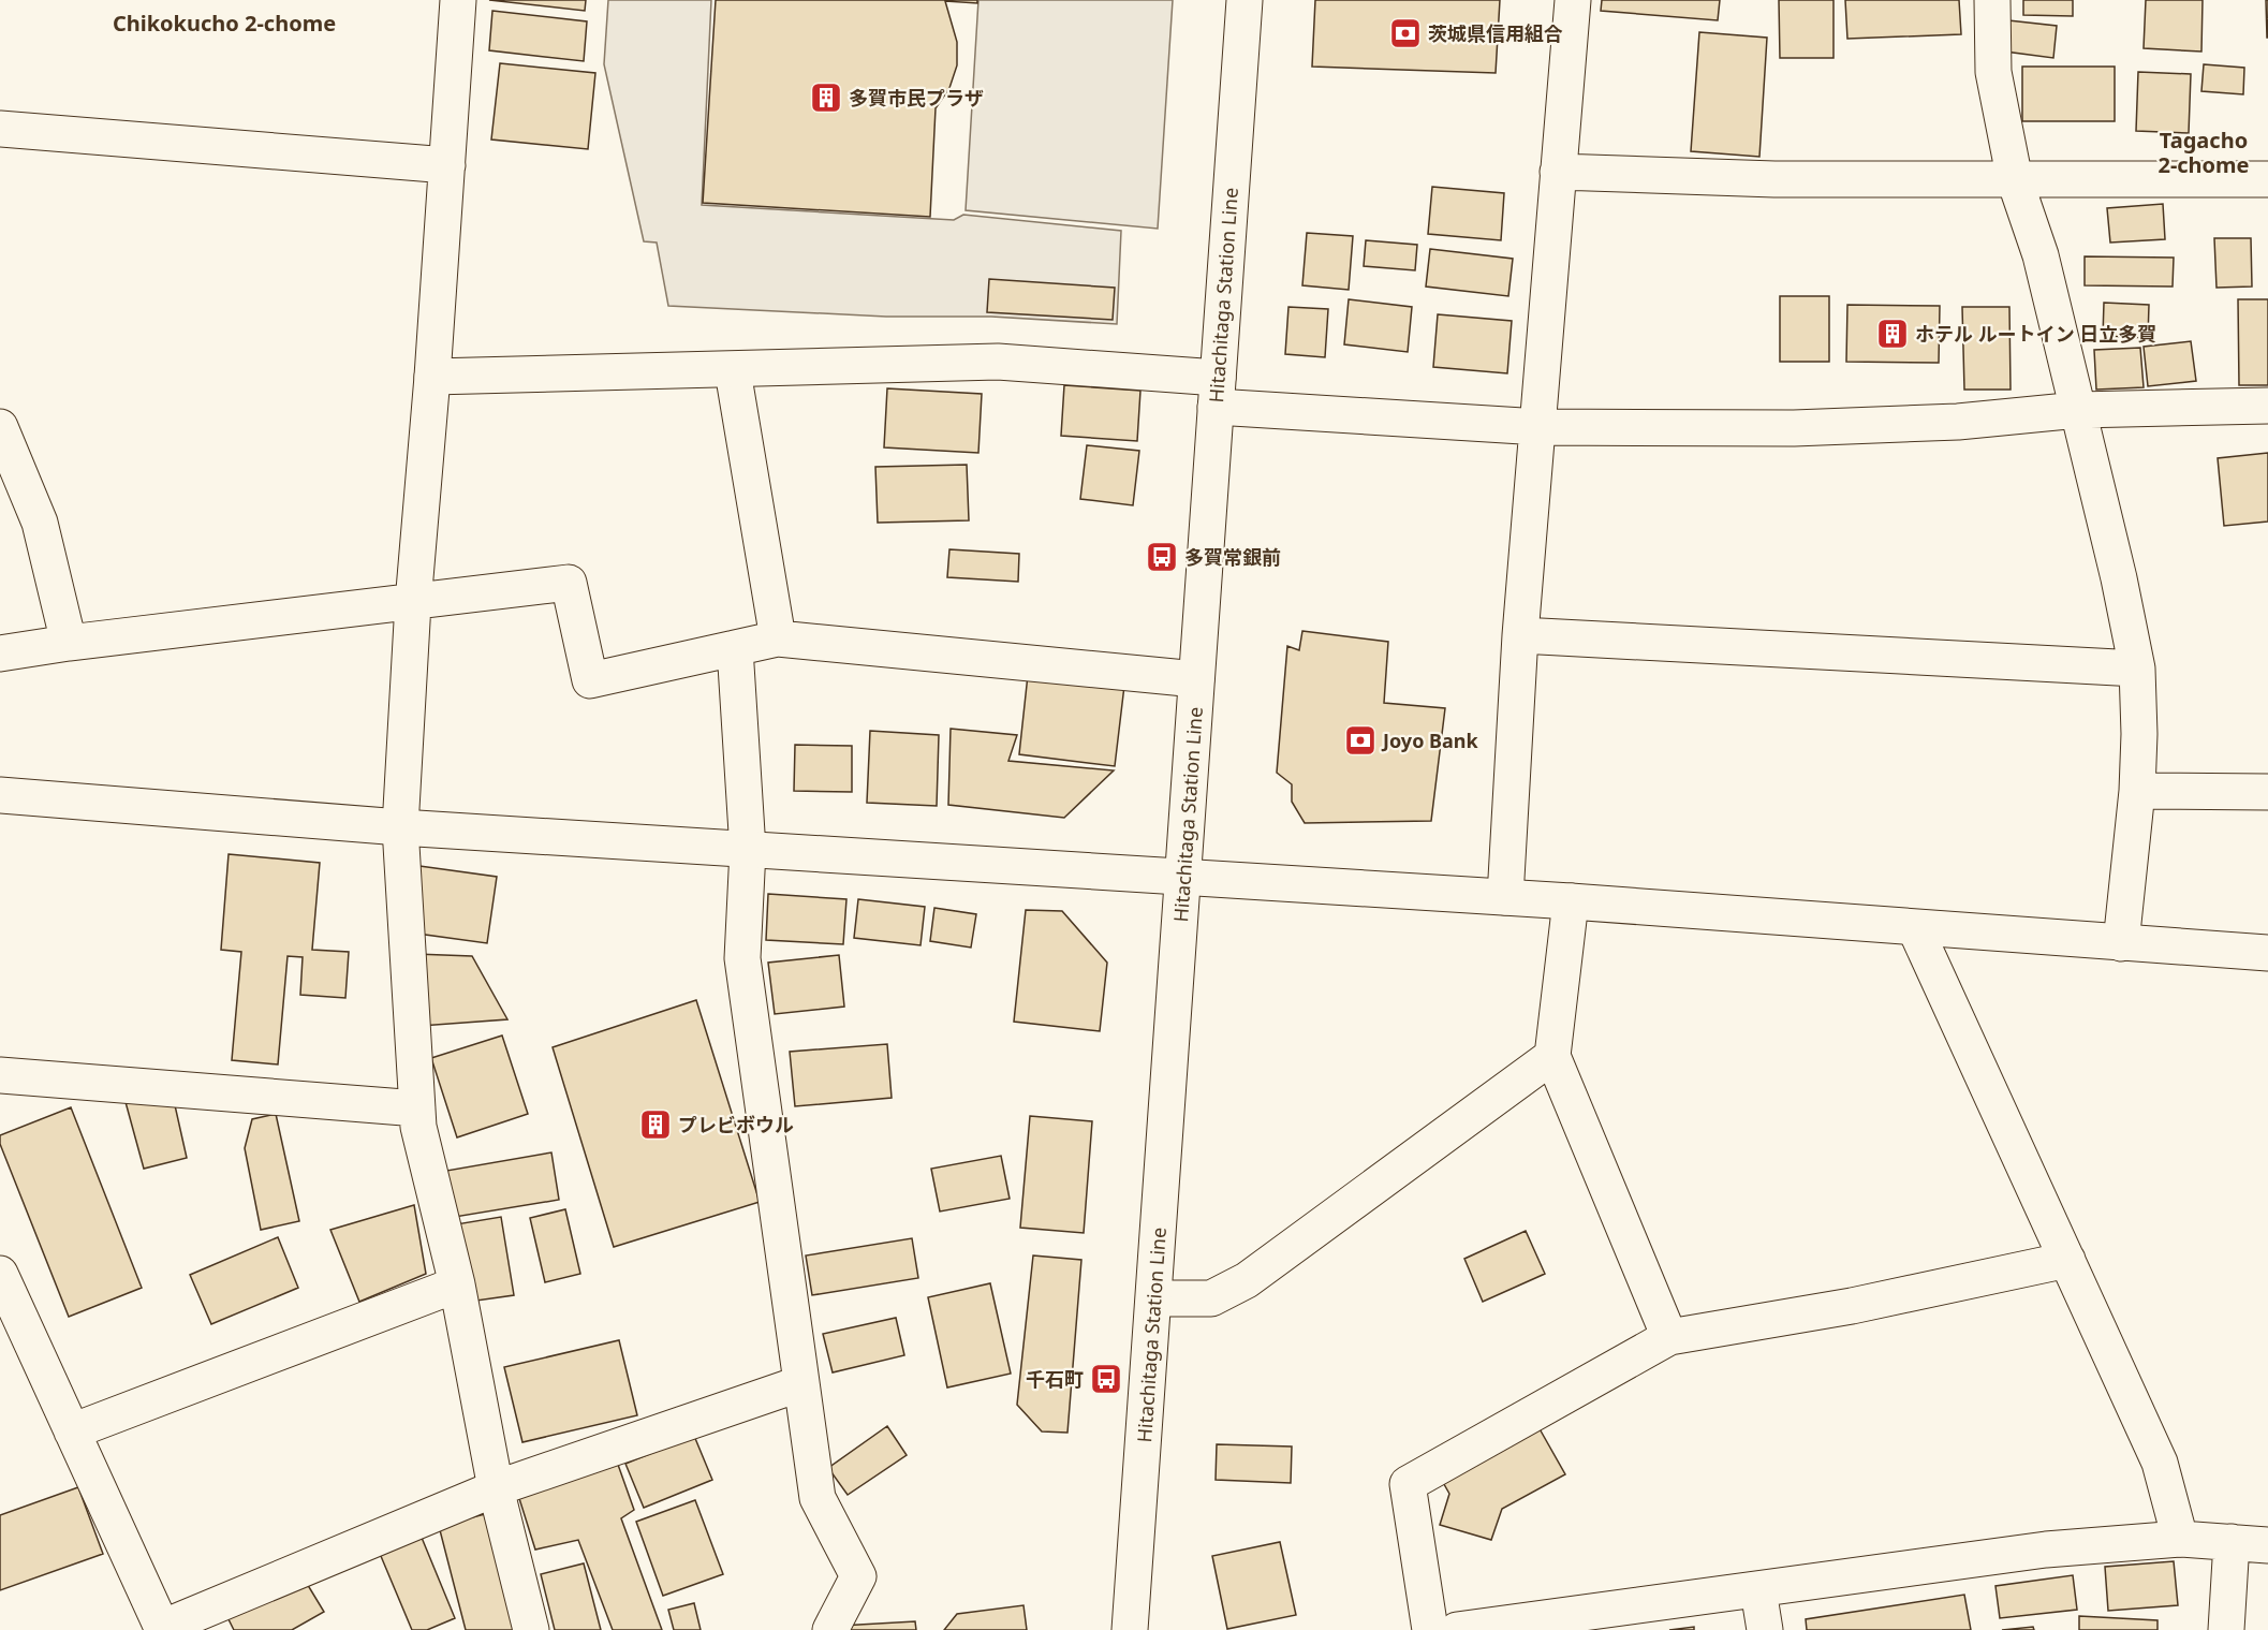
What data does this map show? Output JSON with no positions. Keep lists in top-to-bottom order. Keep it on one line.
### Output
{"streets":{"street":["Hitachitaga Station Line"]},"districts":["Chikokucho 2-chome","Tagacho 2-chome"],"places":{"bank":["茨城県信用組合","Joyo Bank"],"building":["多賀市民プラザ","ホテル ルートイン 日立多賀","プレビボウル"],"bus stop":["多賀常銀前","千石町"]}}
